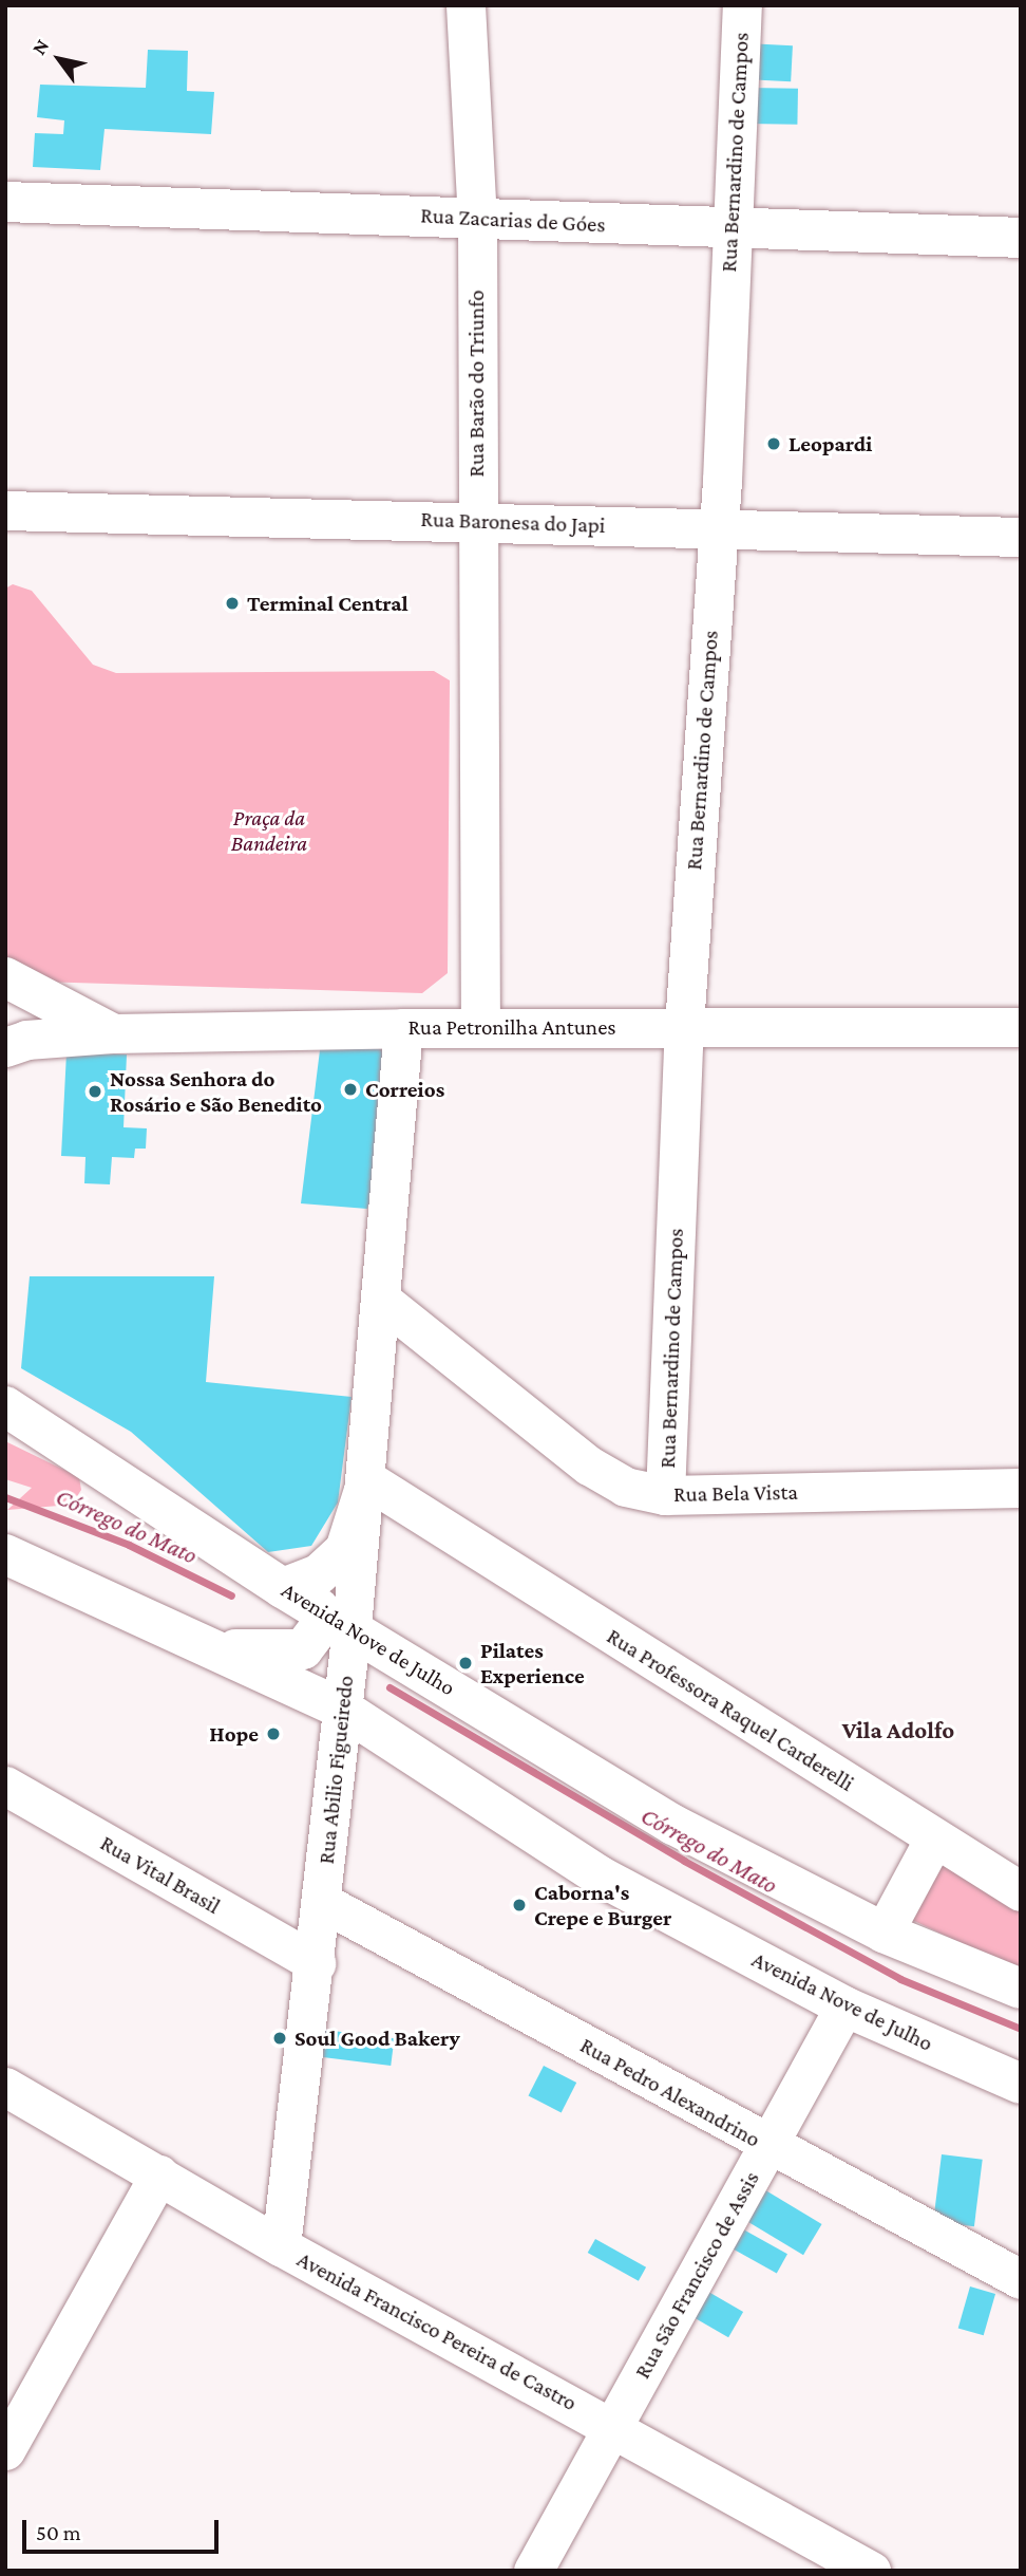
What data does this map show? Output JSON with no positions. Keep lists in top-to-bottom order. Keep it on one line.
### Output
{"streets":{"main road":["Rua Zacarias de Góes","Avenida Nove de Julho"],"street":["Rua Bernardino de Campos","Rua Barão do Triunfo","Rua Baronesa do Japi","Rua Petronilha Antunes","Rua Bela Vista","Rua Professora Raquel Carderelli","Rua Abilio Figueiredo","Rua Vital Brasil","Rua Pedro Alexandrino","Rua São Francisco de Assis","Avenida Francisco Pereira de Castro"]},"crossings":[["Rua Bernardino de Campos","Rua Zacarias de Góes"],["Rua Bernardino de Campos","Rua Baronesa do Japi"],["Rua Bernardino de Campos","Rua Petronilha Antunes"],["Rua Bernardino de Campos","Rua Bela Vista"],["Rua Zacarias de Góes","Rua Barão do Triunfo"],["Rua Barão do Triunfo","Rua Baronesa do Japi"],["Rua Barão do Triunfo","Rua Petronilha Antunes"],["Rua Petronilha Antunes","Rua Abilio Figueiredo"],["Rua Bela Vista","Rua Abilio Figueiredo"],["Avenida Nove de Julho","Rua Abilio Figueiredo"],["Avenida Nove de Julho","Rua São Francisco de Assis"],["Rua Professora Raquel Carderelli","Rua Abilio Figueiredo"],["Rua Abilio Figueiredo","Rua Vital Brasil"],["Rua Abilio Figueiredo","Rua Pedro Alexandrino"],["Rua Abilio Figueiredo","Avenida Francisco Pereira de Castro"],["Rua Pedro Alexandrino","Rua São Francisco de Assis"],["Rua São Francisco de Assis","Avenida Francisco Pereira de Castro"]],"districts":["Vila Adolfo"],"water":["Córrego do Mato"],"parks":["Praça da Bandeira"],"places":["Leopardi","Terminal Central","Correios","Nossa Senhora do Rosário e São Benedito","Pilates Experience","Hope","Caborna's Crepe e Burger","Soul Good Bakery"],"scale_bar":"50 m","north":"top left"}
